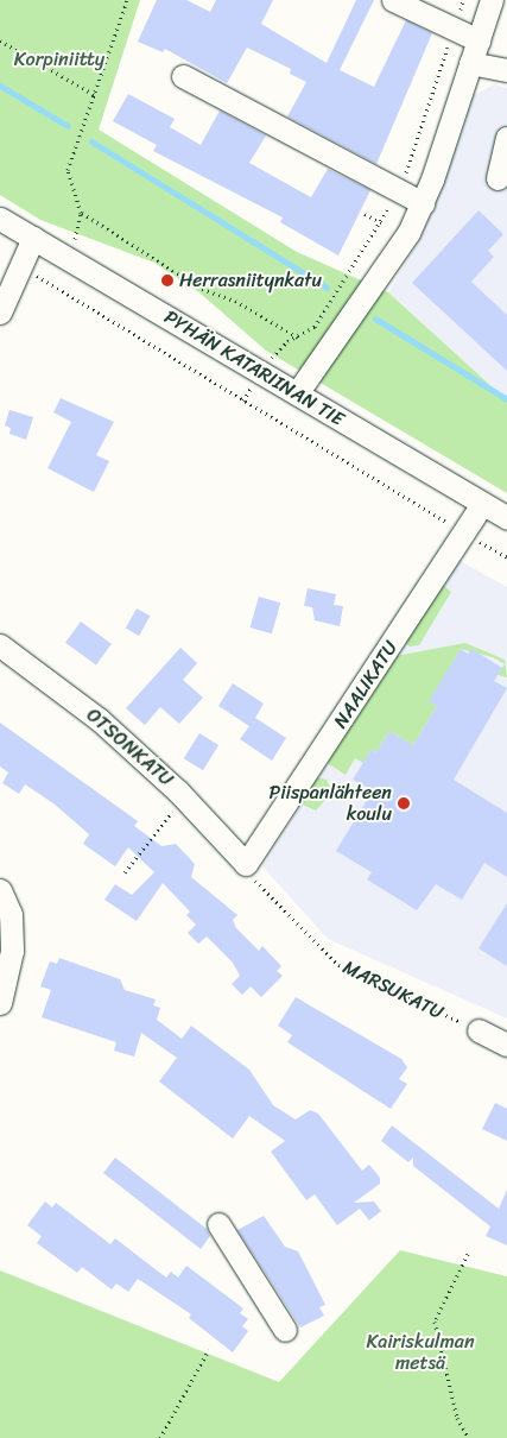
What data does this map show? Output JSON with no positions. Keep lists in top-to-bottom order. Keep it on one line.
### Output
{"streets":{"street":["PYHÄN KATARIINAN TIE","NAALIKATU","OTSONKATU"],"path":["MARSUKATU"]},"crossings":[["PYHÄN KATARIINAN TIE","NAALIKATU"],["NAALIKATU","OTSONKATU"],["NAALIKATU","MARSUKATU"],["OTSONKATU","MARSUKATU"]],"parks":["Korpiniitty","Kairiskulman metsä"],"places":["Herrasniitynkatu","Piispanlähteen koulu"]}
